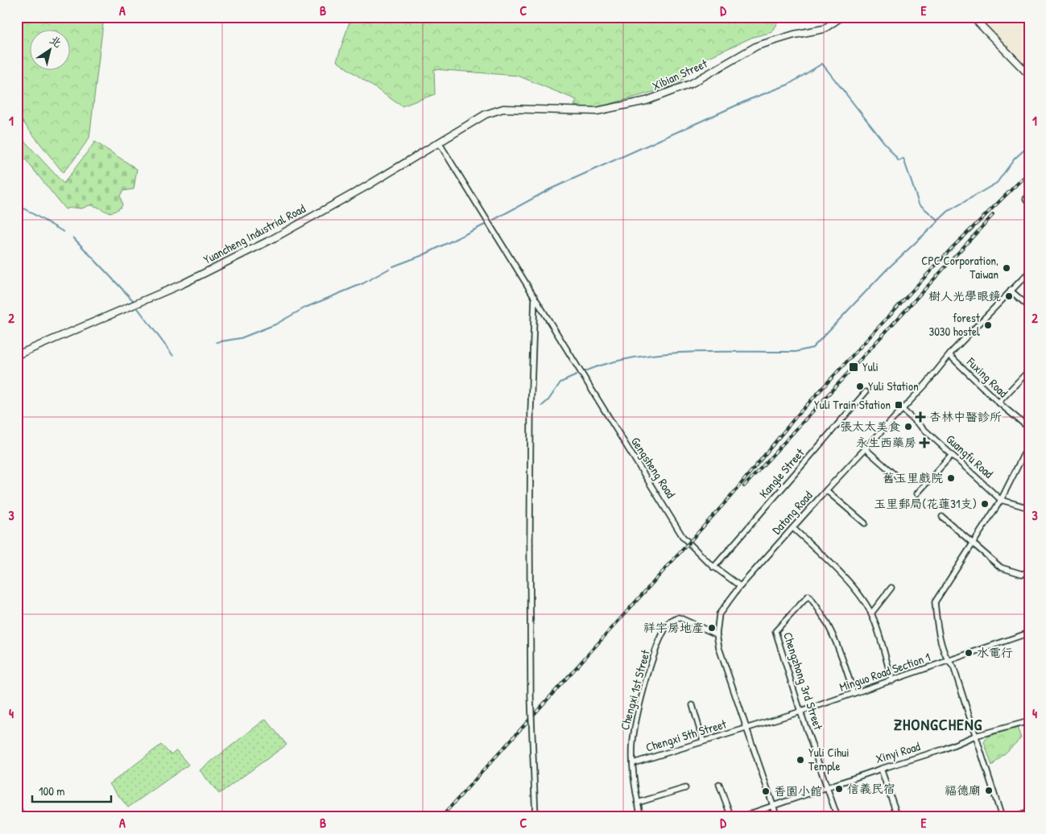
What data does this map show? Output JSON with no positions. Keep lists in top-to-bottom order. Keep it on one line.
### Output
{"streets":{"street":["Xibian Street","Yuancheng Industrial Road","Fuxing Road","Guangfu Road","Gengsheng Road","Kangle Street","Datong Road","Minguo Road Section 1","Chengzhong 3rd Street","Chengxi 1st Street","Chengxi 5th Street","Xinyi Road"]},"crossings":[["Xibian Street","Yuancheng Industrial Road"],["Yuancheng Industrial Road","Gengsheng Road"],["Fuxing Road","Datong Road"],["Guangfu Road","Datong Road"],["Gengsheng Road","Kangle Street"],["Gengsheng Road","Datong Road"],["Datong Road","Minguo Road Section 1"],["Datong Road","Chengxi 1st Street"],["Datong Road","Chengxi 5th Street"],["Datong Road","Xinyi Road"],["Minguo Road Section 1","Chengzhong 3rd Street"],["Minguo Road Section 1","Chengxi 5th Street"],["Chengzhong 3rd Street","Xinyi Road"],["Chengxi 1st Street","Chengxi 5th Street"]],"districts":["ZHONGCHENG"],"places":{"other":["CPC Corporation, Taiwan","樹人光學眼鏡","forest 3030 hostel","Yuli Station","張太太美食","舊玉里戲院","玉里郵局(花蓮31支)","祥宇房地產","水電行","Yuli Cihui Temple","信義民宿","福德廟","香園小館"],"transit":["Yuli","Yuli Train Station"],"health":["杏林中醫診所","永生西藥房"]},"scale_bar":"100 m","north":"top right","grid":{"columns":["A","B","C","D","E"],"rows":["1","2","3","4"]}}
